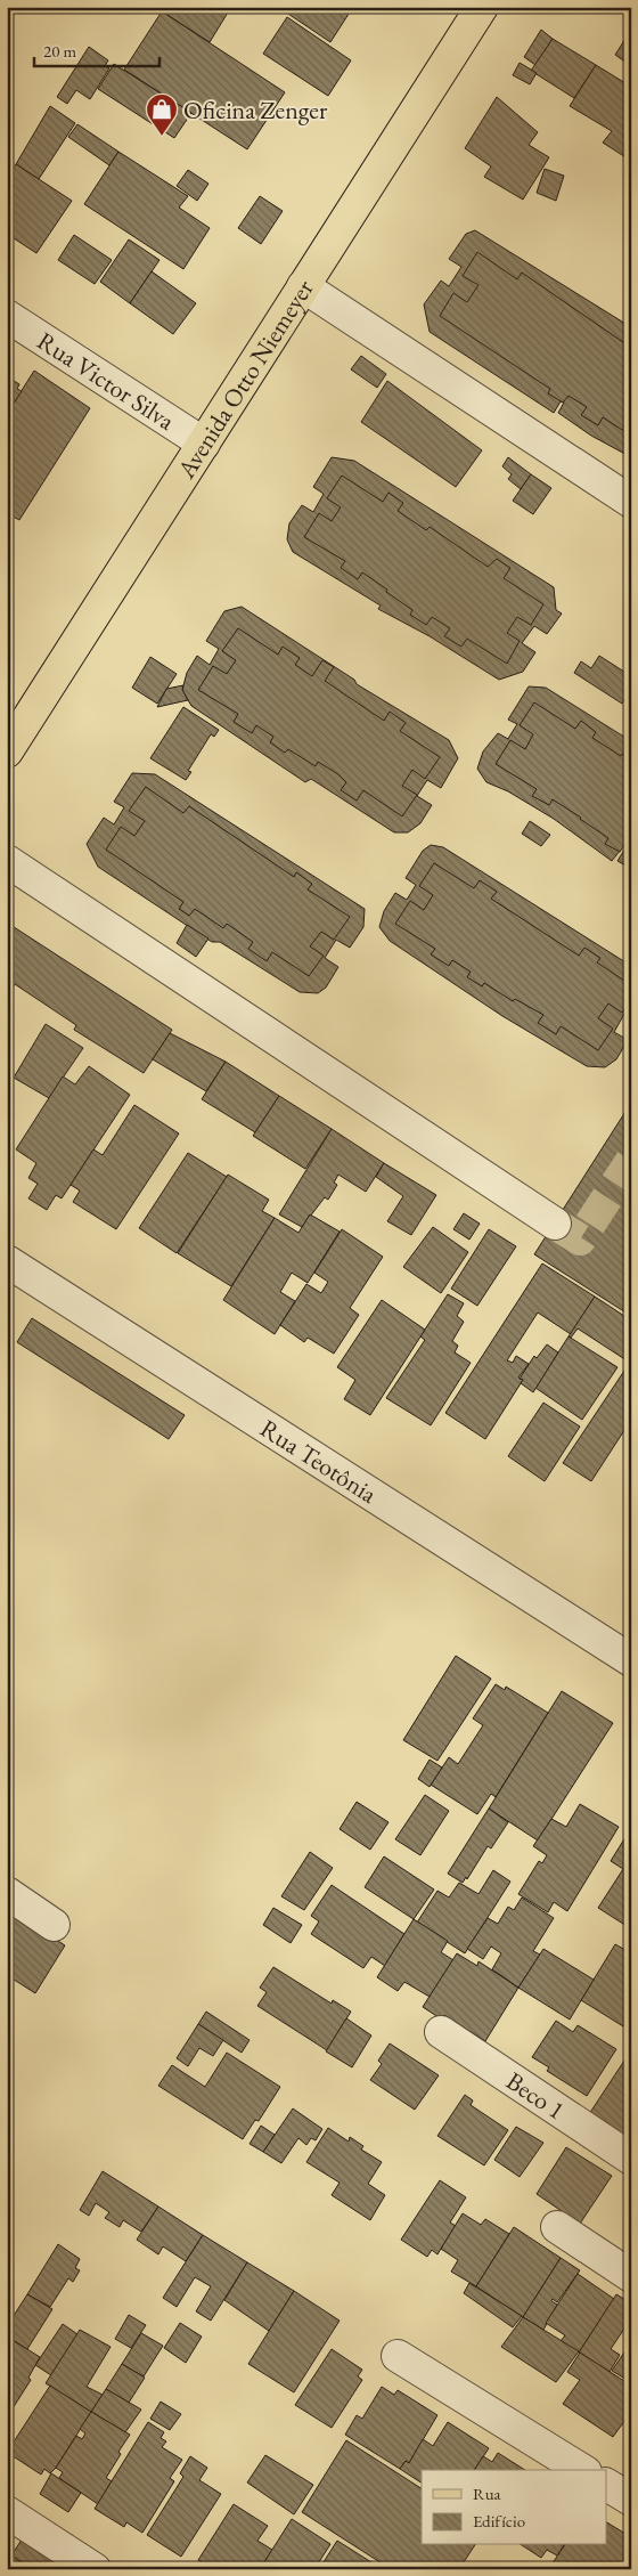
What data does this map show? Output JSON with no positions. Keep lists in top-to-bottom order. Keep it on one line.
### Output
{"streets":{"main road":["Avenida Otto Niemeyer"],"street":["Rua Victor Silva","Rua Teotônia","Beco 1"]},"crossings":[["Rua Victor Silva","Avenida Otto Niemeyer"]],"places":{"shop":["Oficina Zenger"]},"legend":["Rua","Edifício"],"scale_bar":"20 m"}
